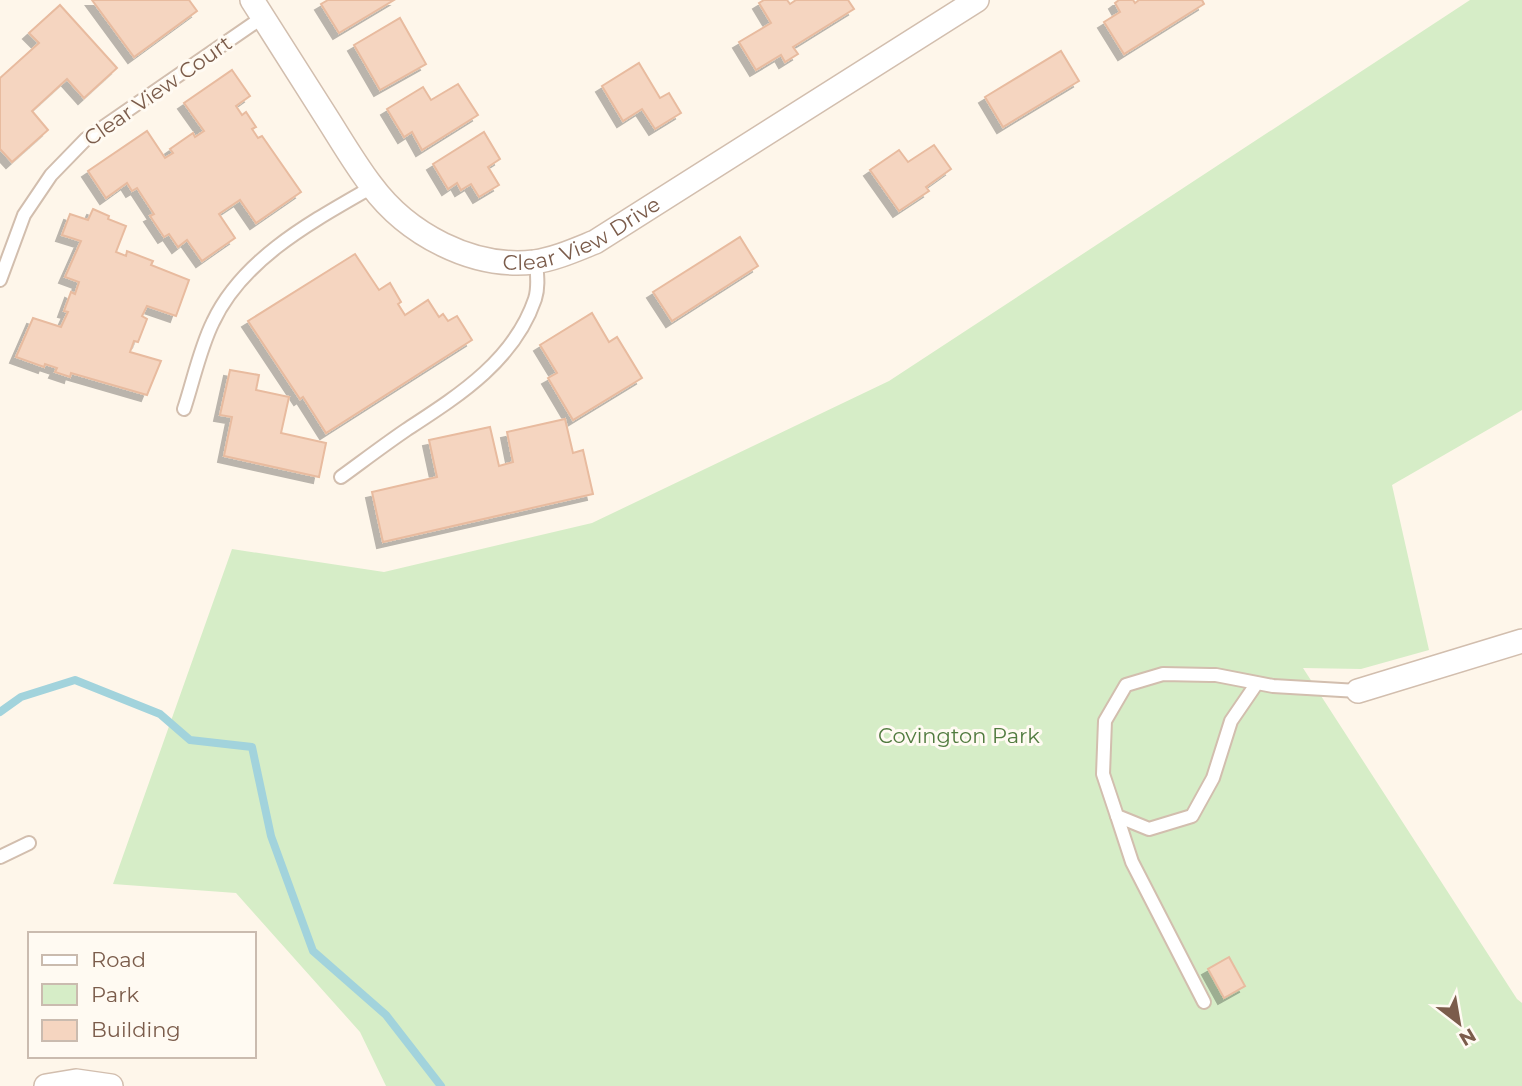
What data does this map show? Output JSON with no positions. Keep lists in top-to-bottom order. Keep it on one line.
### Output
{"streets":{"street":["Clear View Drive"],"lane":["Clear View Court"]},"crossings":[["Clear View Court","Clear View Drive"]],"parks":["Covington Park"],"legend":["Road","Park","Building"],"north":"bottom right"}
